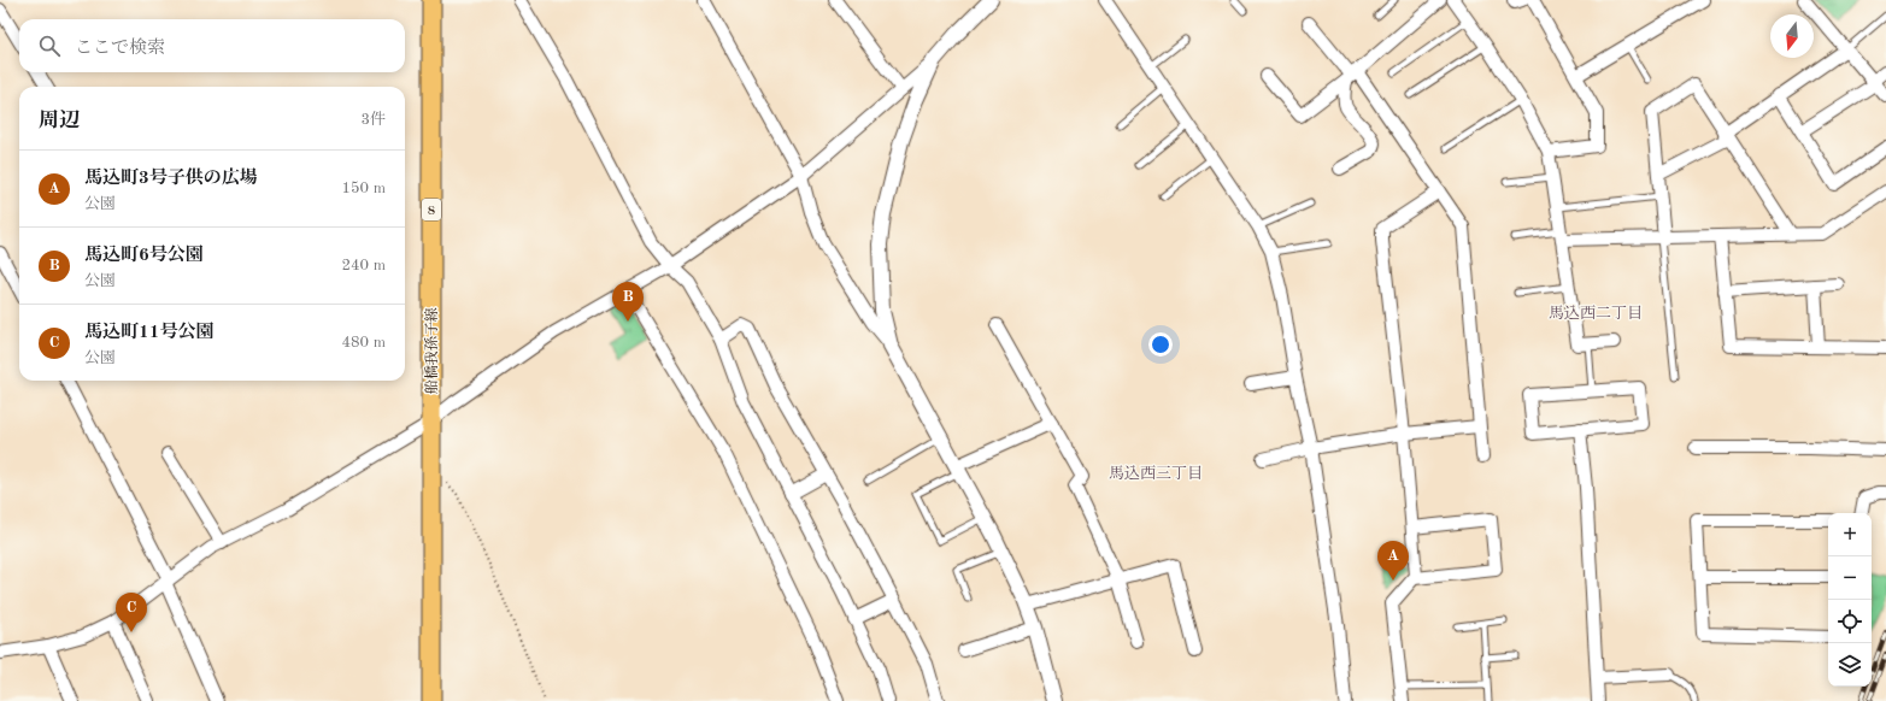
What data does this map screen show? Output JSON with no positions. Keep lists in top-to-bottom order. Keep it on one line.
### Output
{"streets":{"main road":["8","船橋我孫子線"]},"districts":["馬込西二丁目","馬込西三丁目"],"north":"bottom","page":{"search":"ここで検索","heading":["周辺","3件"],"list":[{"mark":"A","name":"馬込町3号子供の広場","note":"公園","value":"150 m"},{"mark":"B","name":"馬込町6号公園","note":"公園","value":"240 m"},{"mark":"C","name":"馬込町11号公園","note":"公園","value":"480 m"}],"pins":["B","A","C"],"map_buttons":["+","−"]}}
